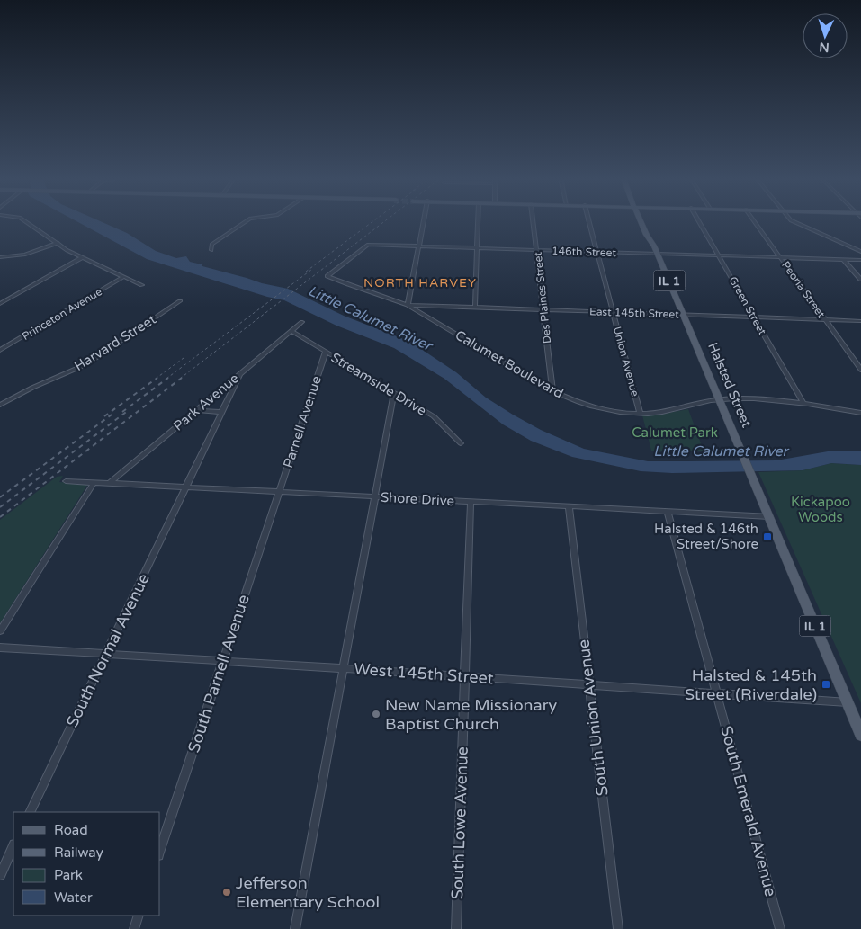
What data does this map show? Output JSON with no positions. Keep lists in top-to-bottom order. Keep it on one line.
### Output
{"streets":{"main road":["IL 1","Halsted Street"],"street":["146th Street","Peoria Street","Des Plaines Street","Green Street","East 145th Street","Princeton Avenue","Harvard Street","Union Avenue","Calumet Boulevard","Streamside Drive","Park Avenue","Parnell Avenue","Shore Drive","South Normal Avenue","South Parnell Avenue","West 145th Street","South Union Avenue","South Emerald Avenue","South Lowe Avenue"]},"crossings":[["146th Street","Peoria Street"],["146th Street","Des Plaines Street"],["146th Street","Green Street"],["146th Street","Union Avenue"],["146th Street","Calumet Boulevard"],["146th Street","Halsted Street"],["Peoria Street","East 145th Street"],["Des Plaines Street","East 145th Street"],["Des Plaines Street","Calumet Boulevard"],["Green Street","East 145th Street"],["Green Street","Calumet Boulevard"],["East 145th Street","Union Avenue"],["East 145th Street","Calumet Boulevard"],["East 145th Street","Halsted Street"],["Union Avenue","Calumet Boulevard"],["Calumet Boulevard","Halsted Street"],["Streamside Drive","Park Avenue"],["Streamside Drive","Parnell Avenue"],["Halsted Street","Shore Drive"],["Halsted Street","West 145th Street"],["Park Avenue","Shore Drive"],["Park Avenue","South Normal Avenue"],["Parnell Avenue","Shore Drive"],["Parnell Avenue","South Parnell Avenue"],["Shore Drive","South Normal Avenue"],["Shore Drive","South Parnell Avenue"],["Shore Drive","South Union Avenue"],["Shore Drive","South Emerald Avenue"],["Shore Drive","South Lowe Avenue"],["South Normal Avenue","West 145th Street"],["South Parnell Avenue","West 145th Street"],["West 145th Street","South Union Avenue"],["West 145th Street","South Emerald Avenue"],["West 145th Street","South Lowe Avenue"]],"districts":["NORTH HARVEY"],"water":["Little Calumet River"],"parks":["Calumet Park","Kickapoo Woods"],"places":{"transit":["Halsted & 146th Street/Shore","Halsted & 145th Street (Riverdale)"],"other":["New Name Missionary Baptist Church","Jefferson Elementary School"]},"legend":["Road","Railway","Park","Water"],"north":"bottom"}
